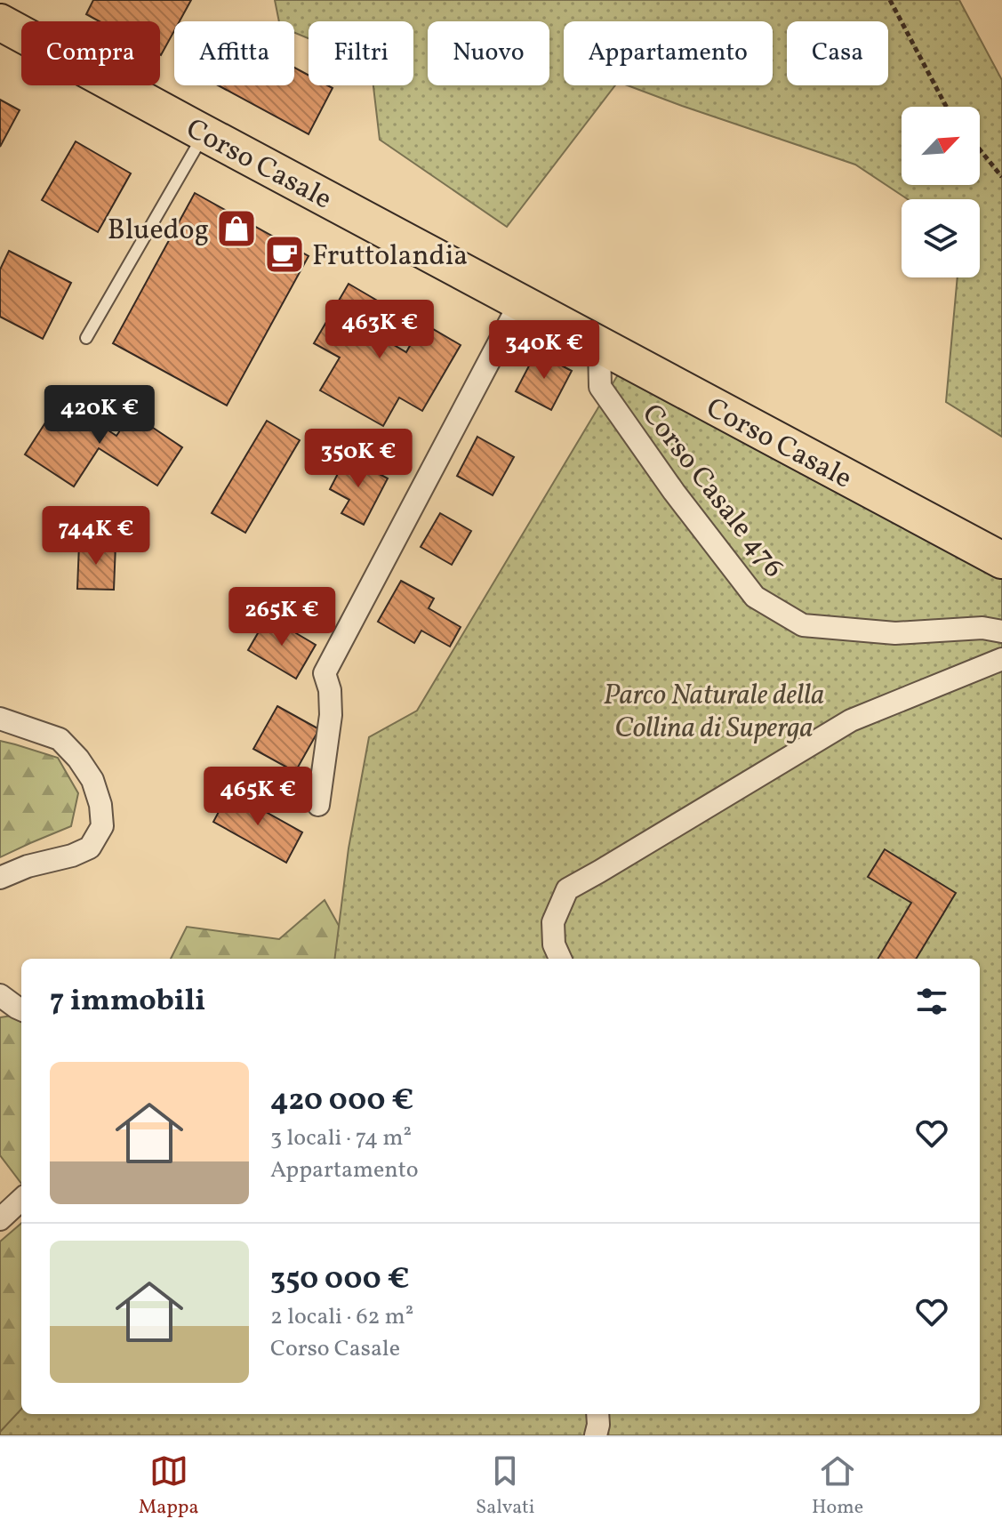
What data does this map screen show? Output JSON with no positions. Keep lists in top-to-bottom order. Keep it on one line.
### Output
{"streets":{"main road":["Corso Casale"],"street":["Corso Casale 476"]},"crossings":[["Corso Casale","Corso Casale 476"]],"parks":["Parco Naturale della Collina di Superga"],"places":{"shop":["Bluedog"],"cafe":["Fruttolandia"]},"north":"top right","page":{"chip":["Compra","Affitta","Filtri","Nuovo","Appartamento","Casa"],"price":["463K €","340K €","420K €","350K €","744K €","265K €","465K €"],"heading":"7 immobili","list":[{"name":"420 000 €","note":"3 locali · 74 m² · Appartamento"},{"name":"350 000 €","note":"2 locali · 62 m² · Corso Casale"}],"tabs":["Mappa","Salvati","Home"]}}
